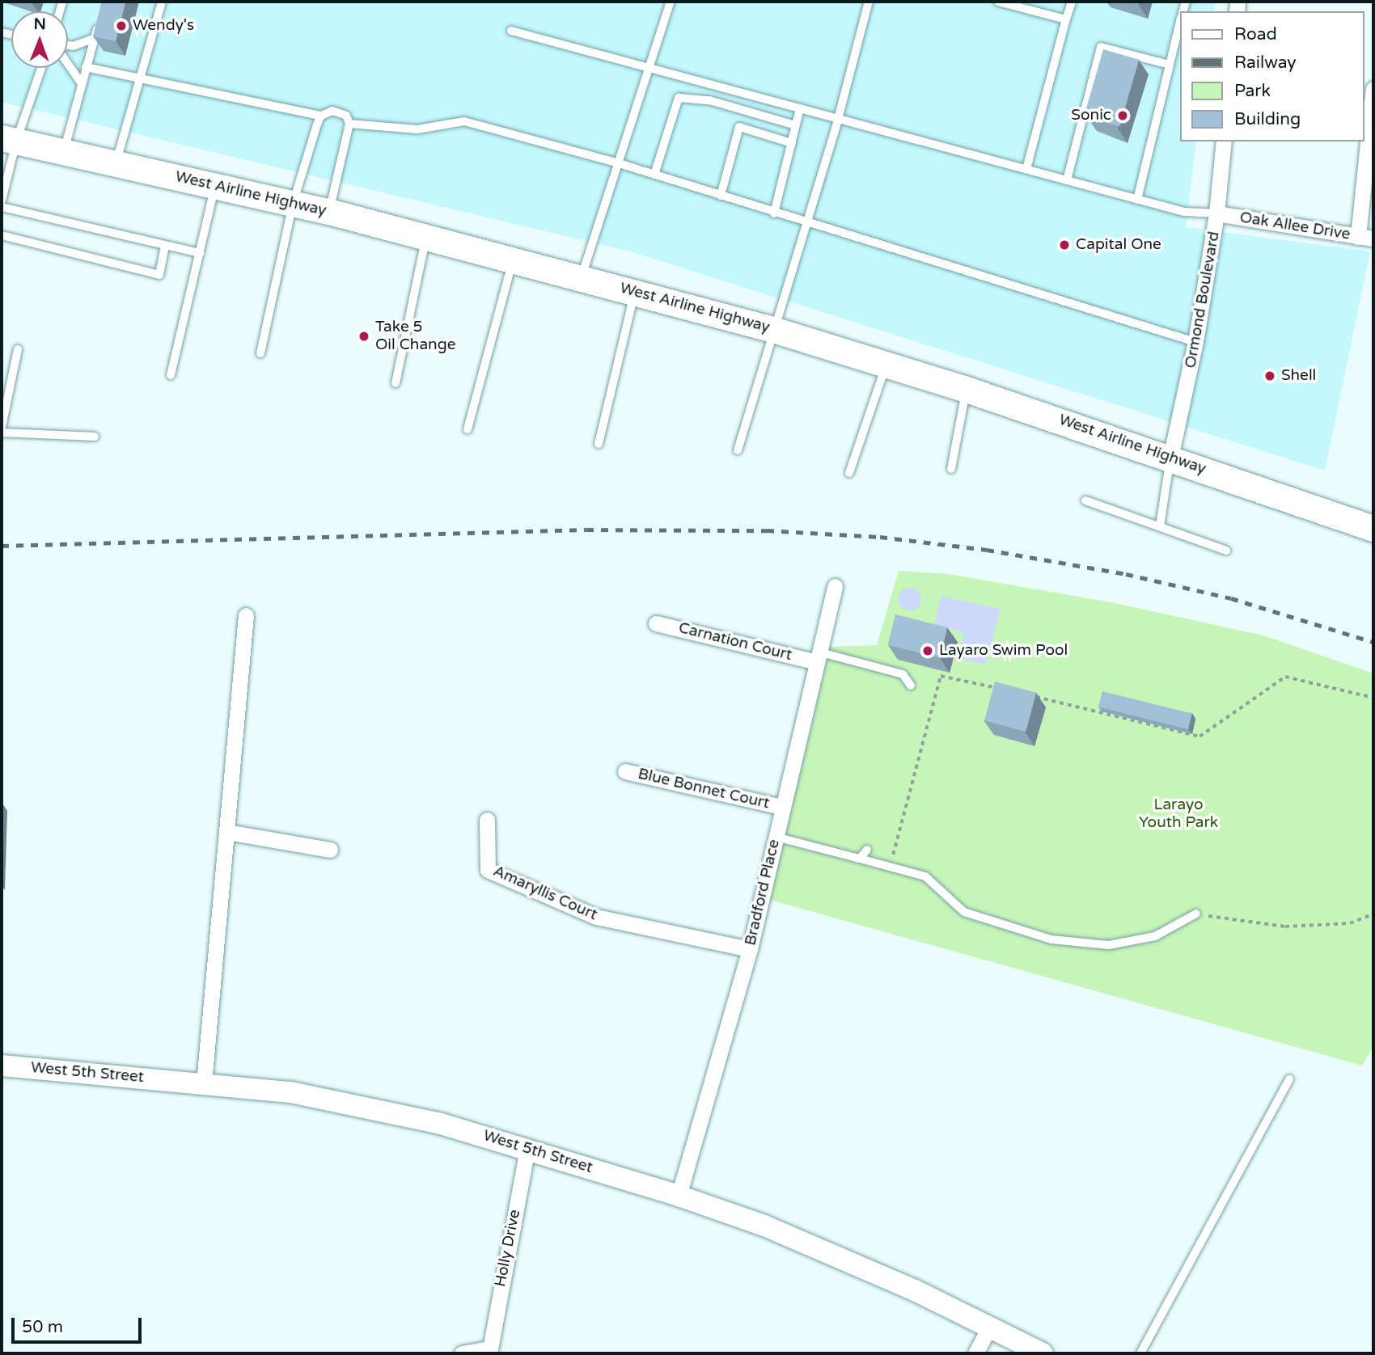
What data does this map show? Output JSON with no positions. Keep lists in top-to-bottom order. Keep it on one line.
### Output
{"streets":{"highway":["West Airline Highway"],"main road":["West 5th Street"],"street":["Oak Allee Drive","Ormond Boulevard","Carnation Court","Blue Bonnet Court","Bradford Place","Amaryllis Court","Holly Drive"]},"crossings":[["West Airline Highway","Ormond Boulevard"],["Oak Allee Drive","Ormond Boulevard"],["Carnation Court","Bradford Place"],["Blue Bonnet Court","Bradford Place"],["Bradford Place","Amaryllis Court"],["Bradford Place","West 5th Street"],["West 5th Street","Holly Drive"]],"parks":["Larayo Youth Park"],"places":["Wendy's","Sonic","Capital One","Take 5 Oil Change","Shell","Layaro Swim Pool"],"legend":["Road","Railway","Park","Building"],"scale_bar":"50 m","north":"top"}
